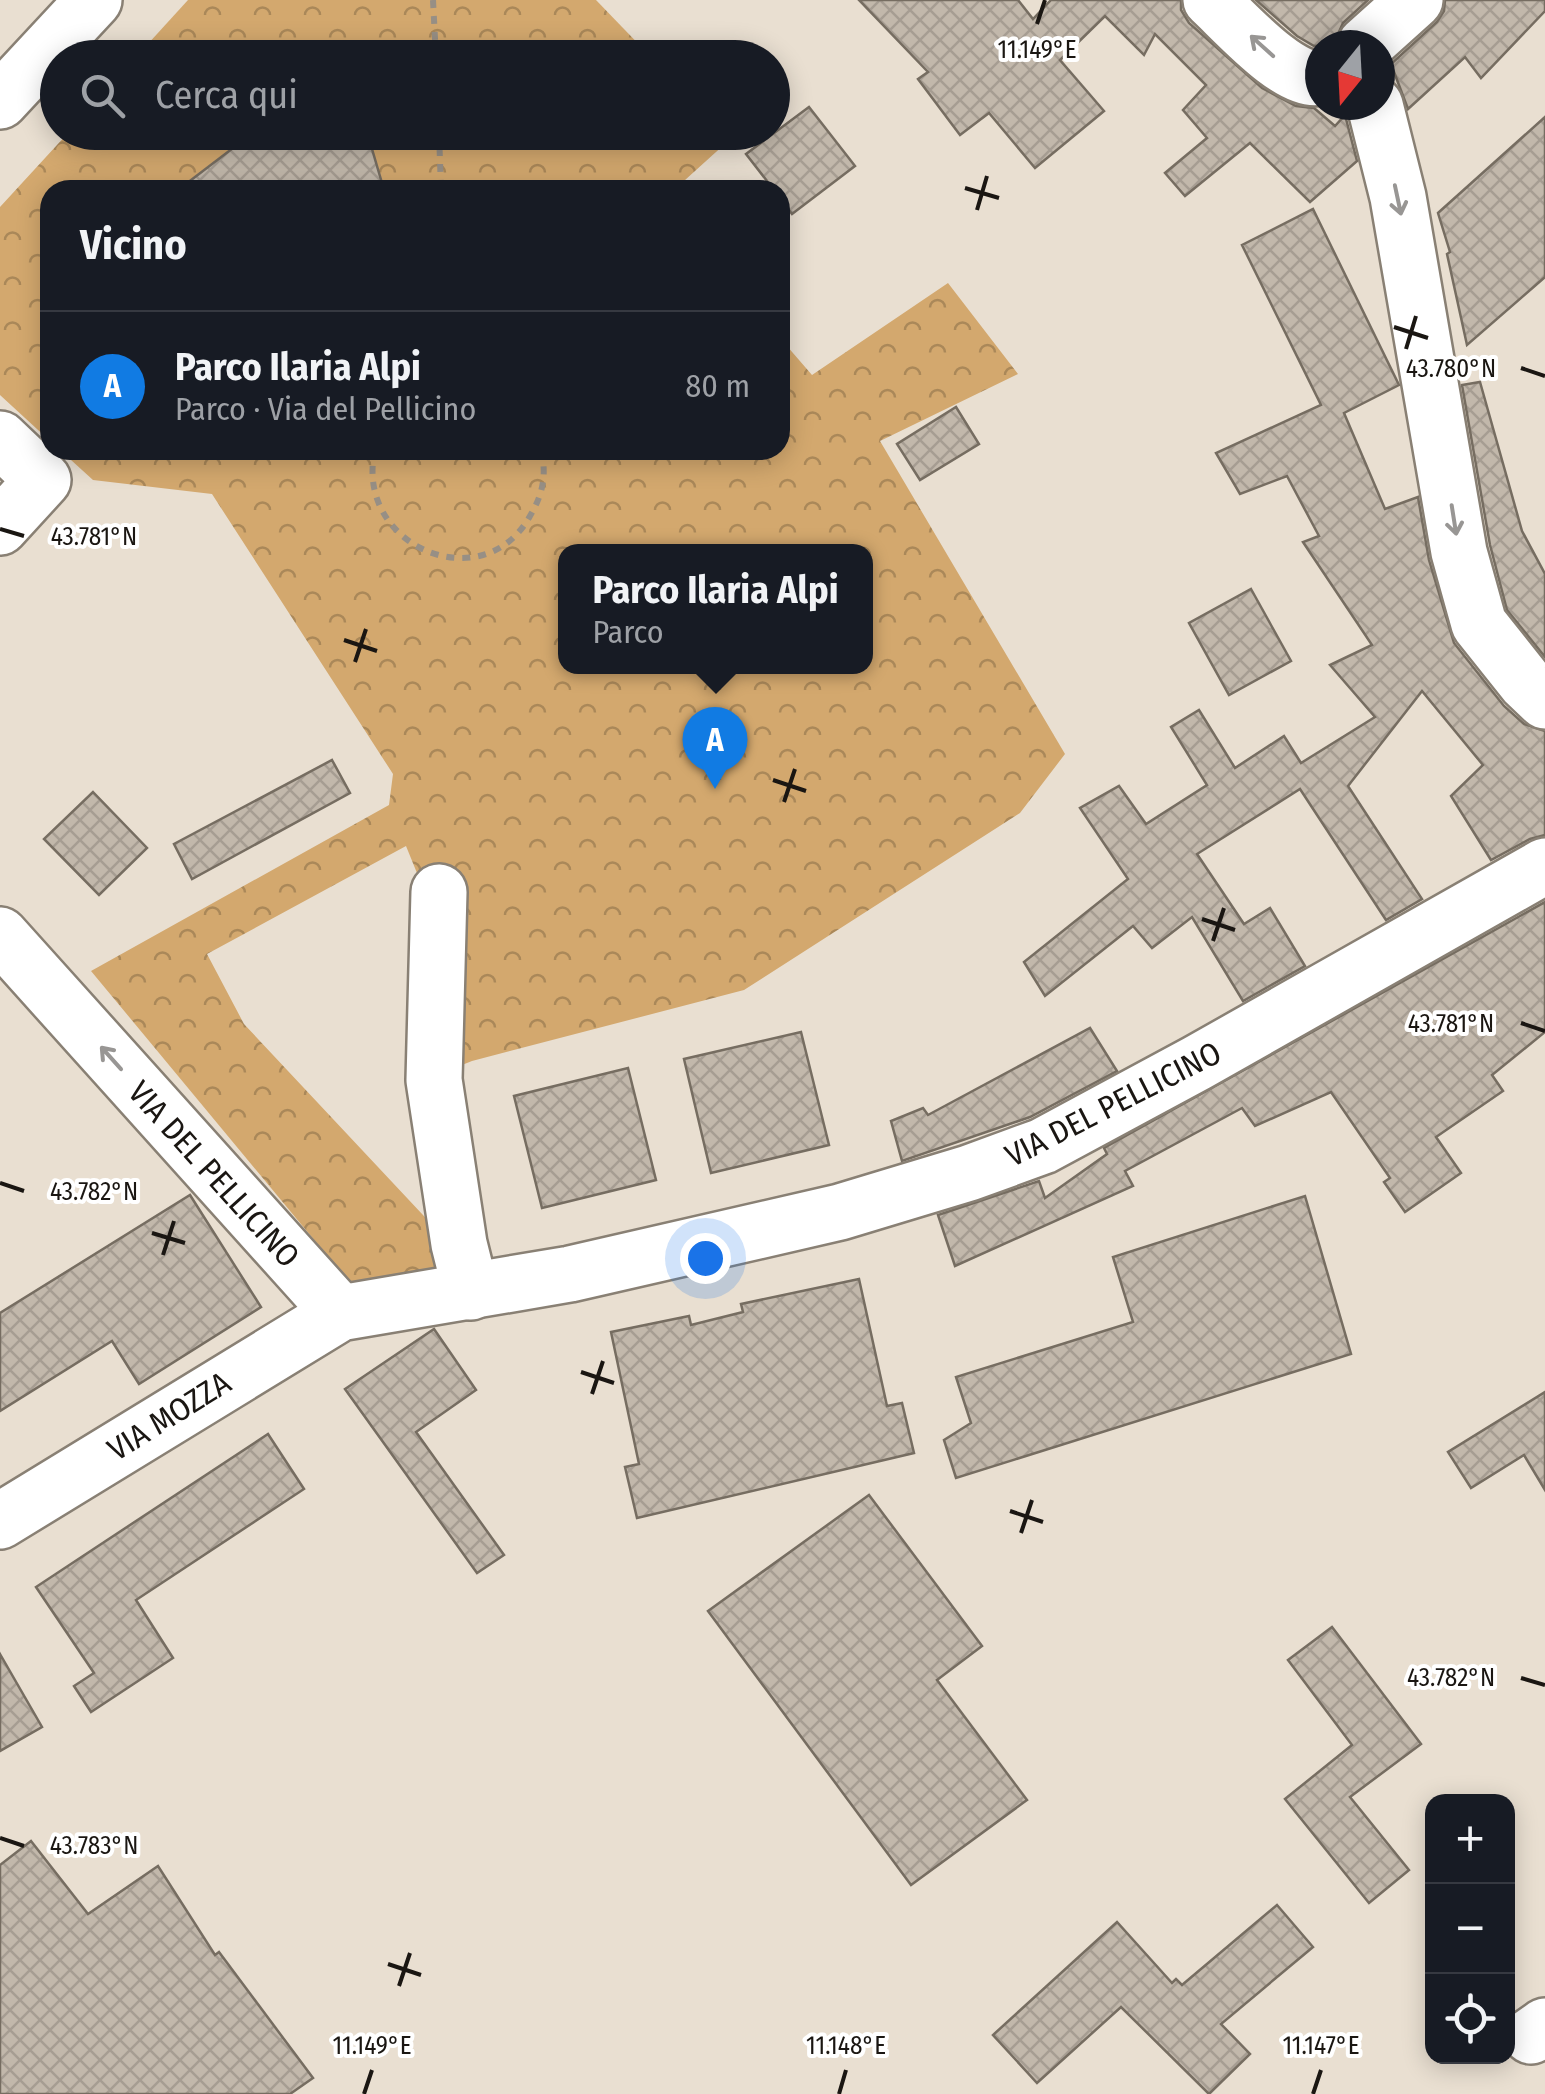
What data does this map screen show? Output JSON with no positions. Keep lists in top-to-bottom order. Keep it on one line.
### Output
{"streets":{"street":["VIA DEL PELLICINO","VIA MOZZA"]},"crossings":[["VIA DEL PELLICINO","VIA MOZZA"]],"north":"bottom","page":{"search":"Cerca qui","heading":"Vicino","list":[{"mark":"A","name":"Parco Ilaria Alpi","note":"Parco · Via del Pellicino","value":"80 m"}],"popup":["Parco Ilaria Alpi","Parco"],"pins":"A","map_buttons":["+","−"]},"coordinates":["11.149°E","43.780°N","43.781°N","43.782°N","43.783°N","11.148°E","11.147°E"]}
